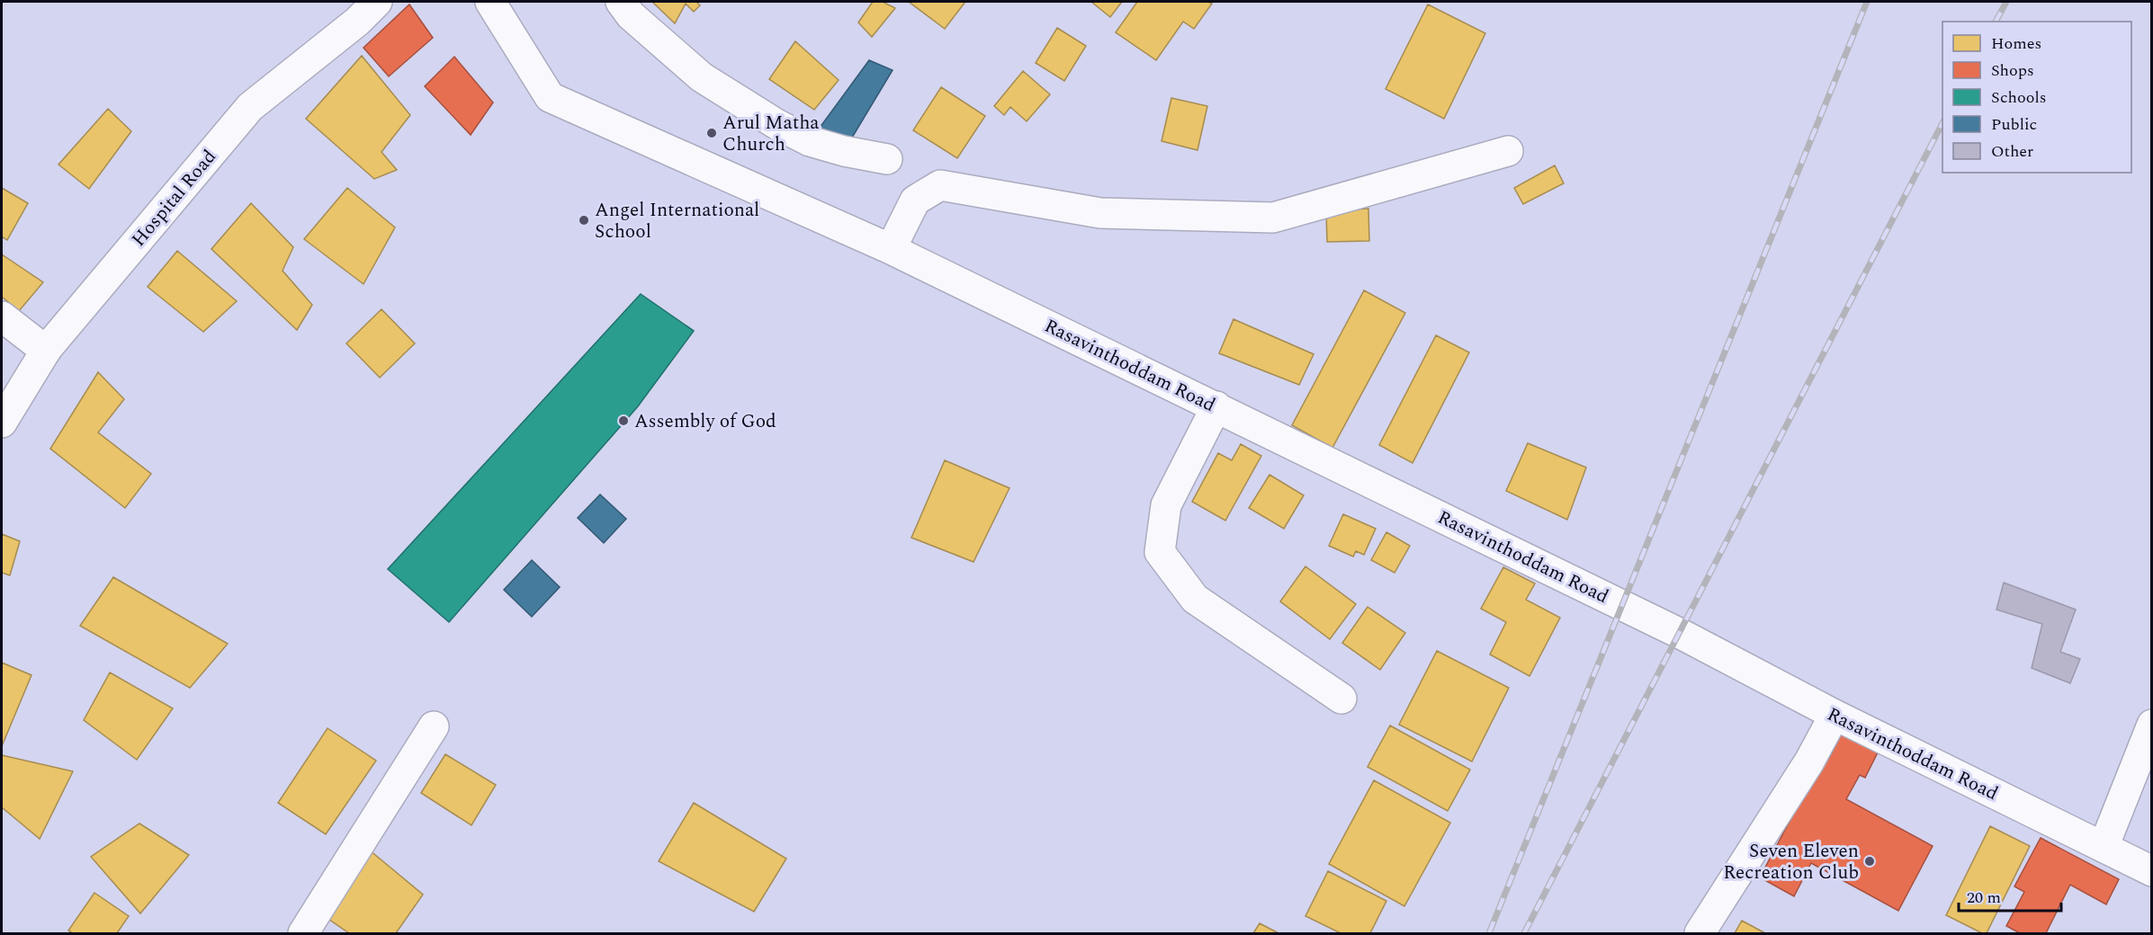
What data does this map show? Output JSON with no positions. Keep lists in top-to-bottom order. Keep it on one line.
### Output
{"streets":{"street":["Hospital Road","Rasavinthoddam Road"]},"places":["Arul Matha Church","Angel International School","Assembly of God","Seven Eleven Recreation Club"],"legend":["Homes","Shops","Schools","Public","Other"],"scale_bar":"20 m"}
